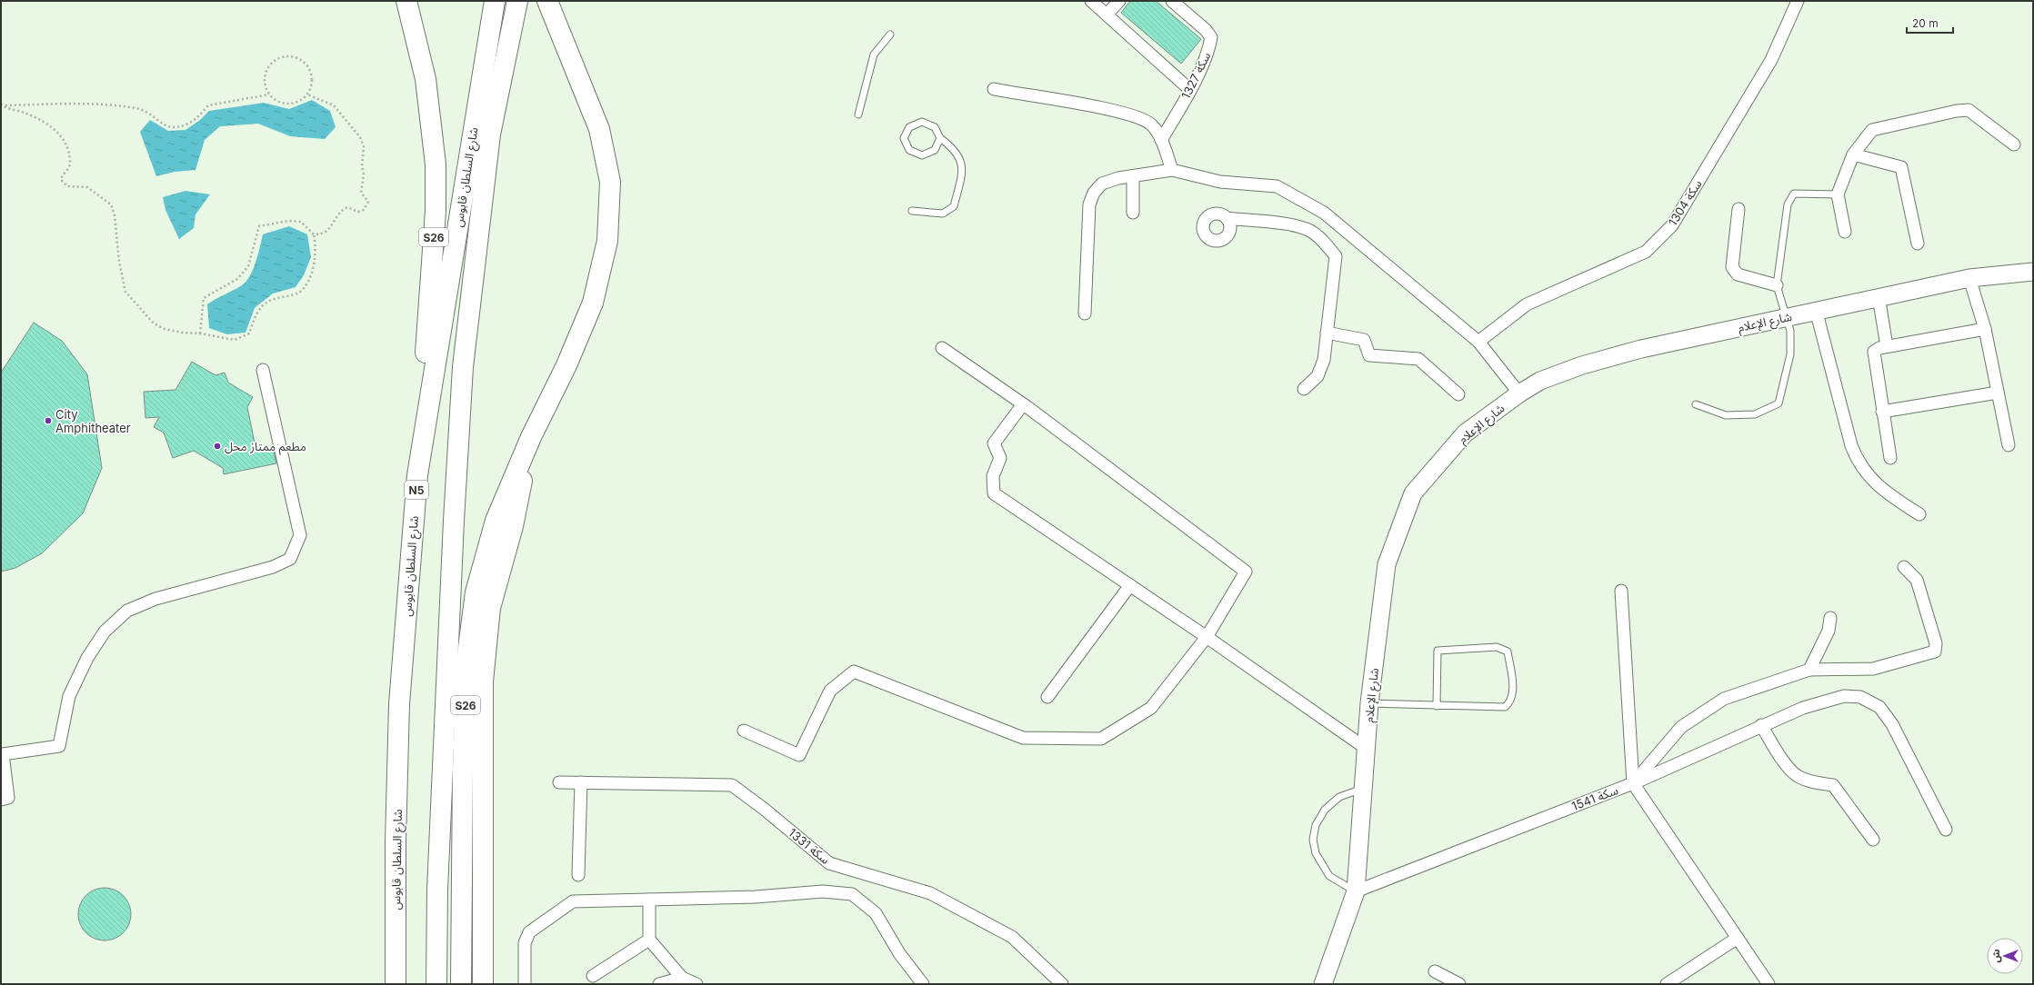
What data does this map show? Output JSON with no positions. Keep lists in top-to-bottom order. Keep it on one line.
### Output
{"streets":{"highway":["شارع السلطان قابوس","S26","N5"],"main road":["شارع الإعلام"],"street":["سكة 1327","سكة 1304","سكة 1541","سكة 1331"]},"crossings":[["شارع السلطان قابوس","S26"],["شارع الإعلام","سكة 1541"]],"places":["City Amphitheater","مطعم ممتاز محل"],"scale_bar":"20 m","north":"left"}
